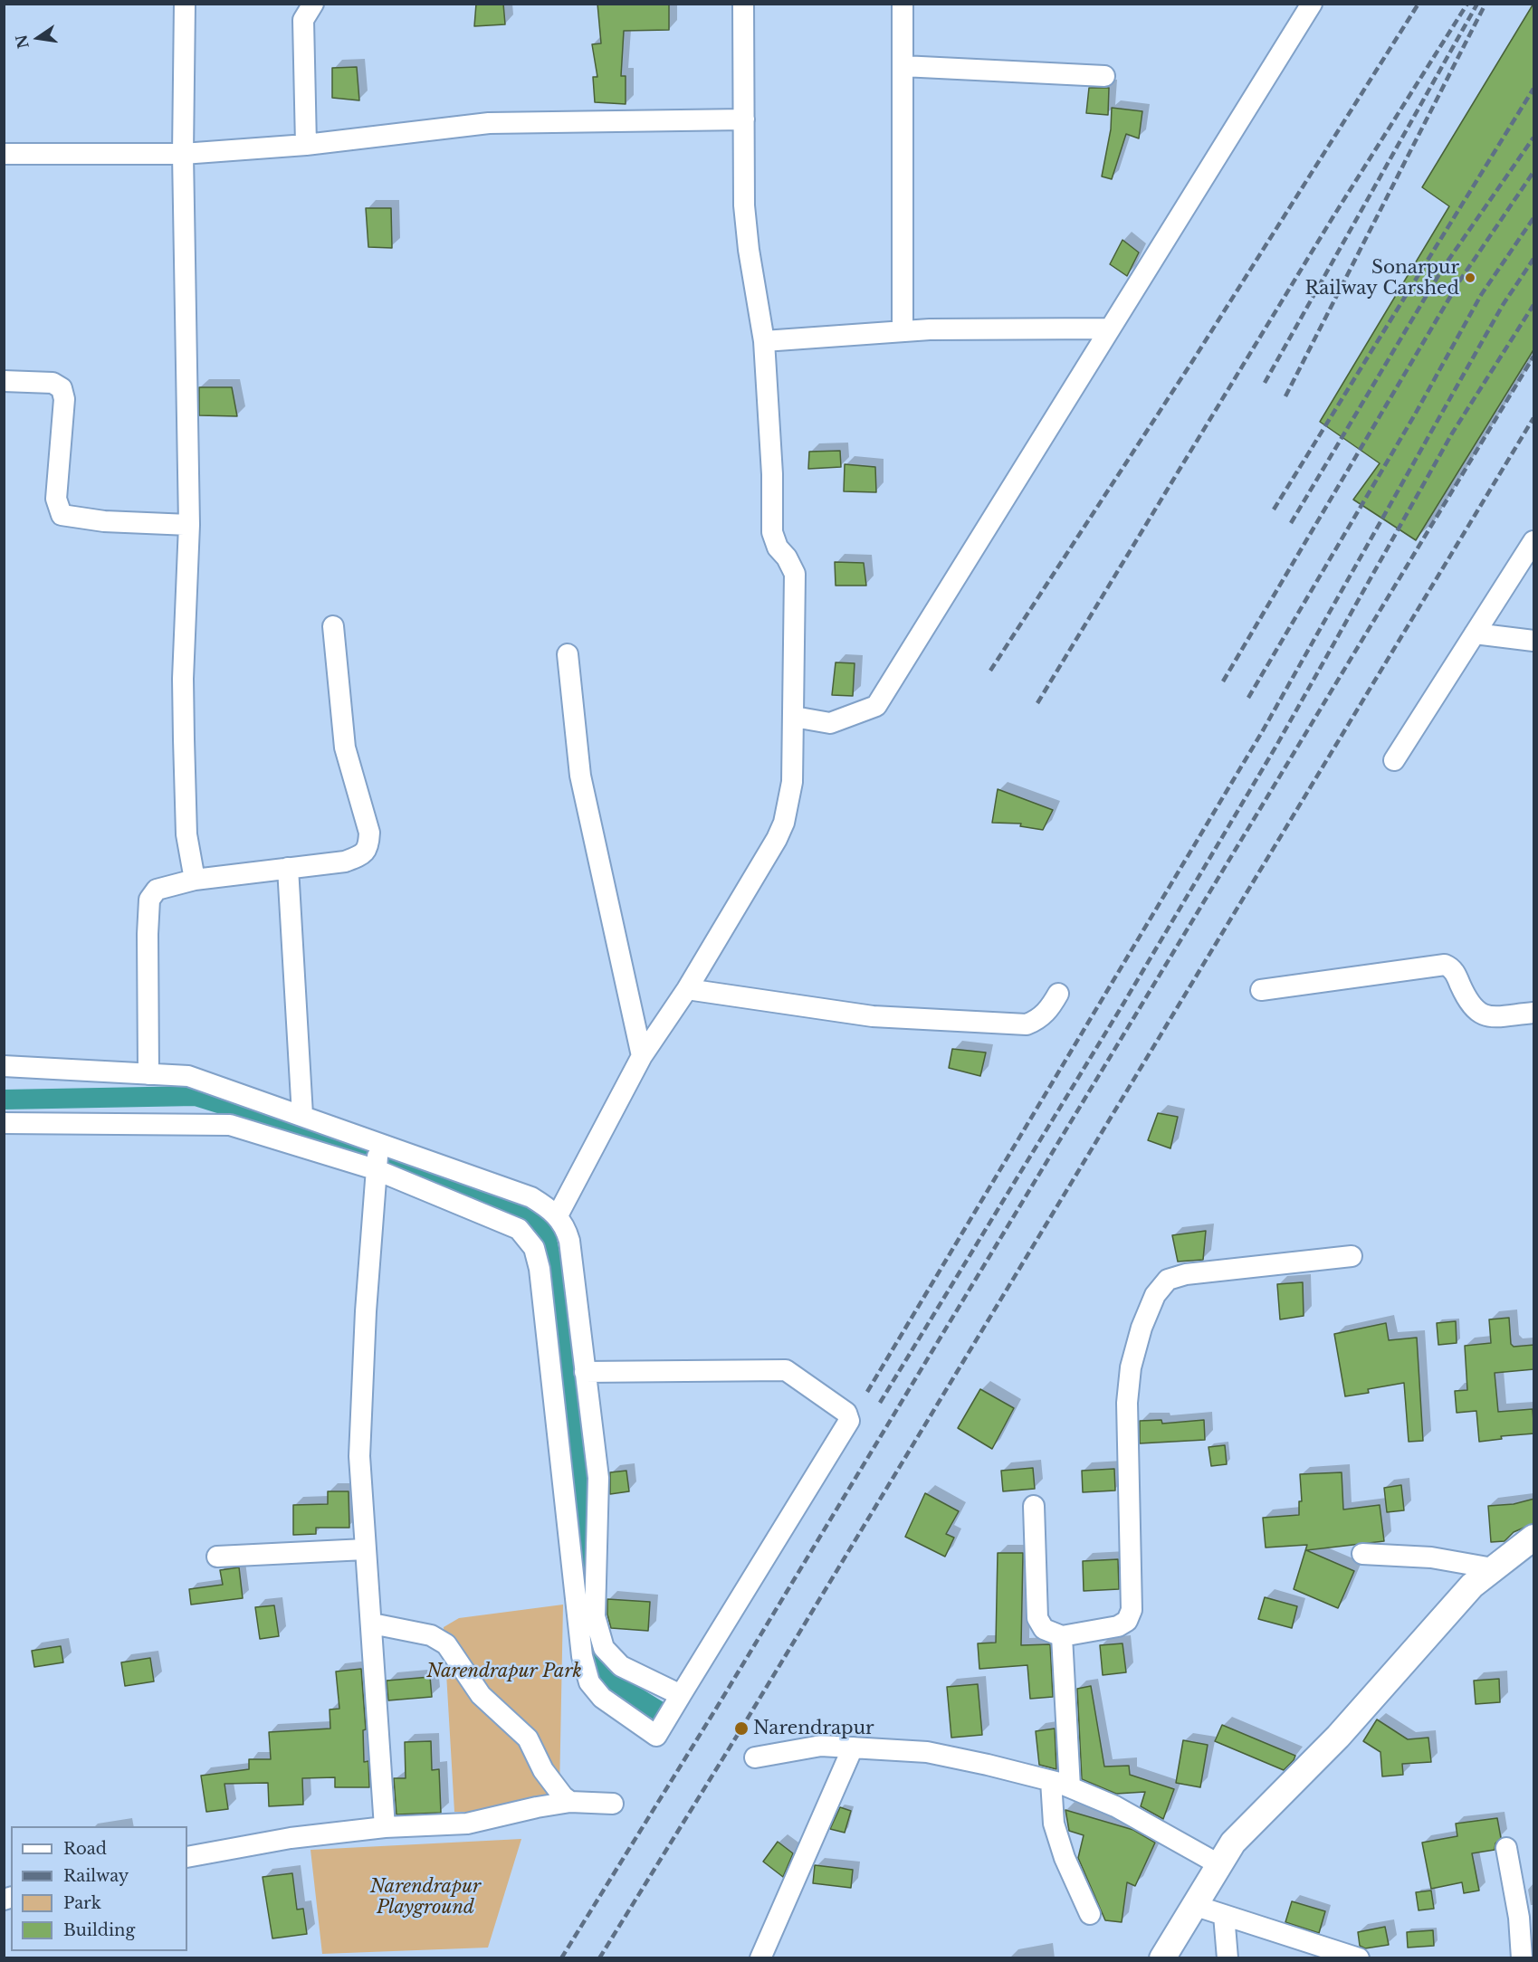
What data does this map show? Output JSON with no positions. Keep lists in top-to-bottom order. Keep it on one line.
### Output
{"parks":["Narendrapur Park","Narendrapur Playground"],"places":["Sonarpur Railway Carshed","Narendrapur"],"legend":["Road","Railway","Park","Building"],"north":"left"}
